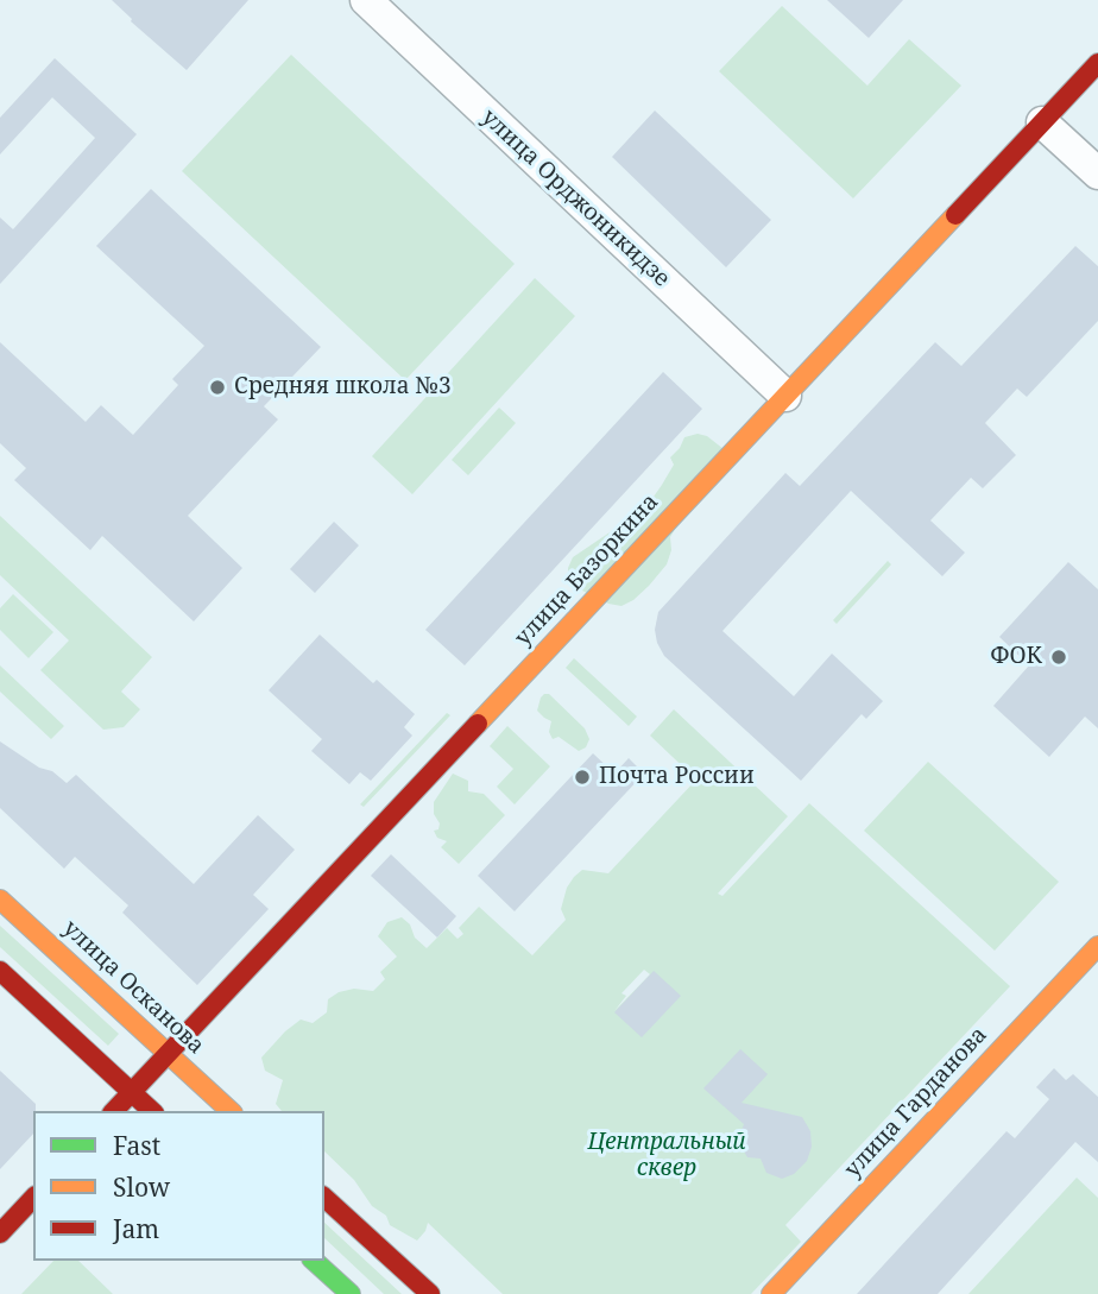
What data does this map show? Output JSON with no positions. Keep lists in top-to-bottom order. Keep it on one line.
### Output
{"streets":{"street":["улица Орджоникидзе","улица Базоркина","улица Осканова","улица Гарданова"]},"crossings":[["улица Орджоникидзе","улица Базоркина"],["улица Базоркина","улица Осканова"]],"parks":["Центральный сквер"],"places":["Средняя школа №3","ФОК","Почта России"],"legend":["Fast","Slow","Jam"]}
